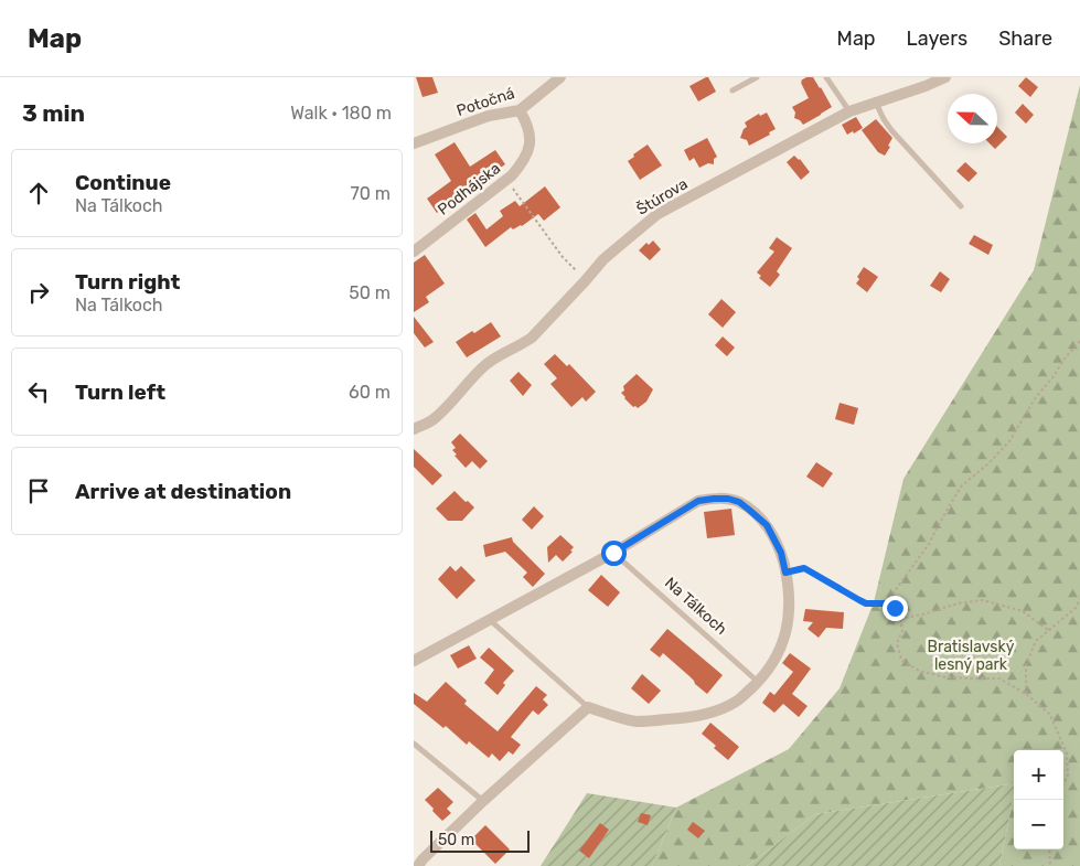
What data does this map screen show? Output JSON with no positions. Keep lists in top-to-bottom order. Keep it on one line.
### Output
{"streets":{"street":["Potočná","Podhájska","Štúrova"],"lane":["Na Tálkoch"]},"crossings":[["Potočná","Podhájska"]],"parks":["Bratislavský lesný park"],"scale_bar":"50 m","north":"left","page":{"header":"Map","nav":["Map","Layers","Share"],"heading":["3 min","Walk · 180 m"],"list":[["Continue","Na Tálkoch","70 m"],["Turn right","Na Tálkoch","50 m"],["Turn left","60 m"],"Arrive at destination"],"map_buttons":["+","−"],"scale":"50 m"}}
